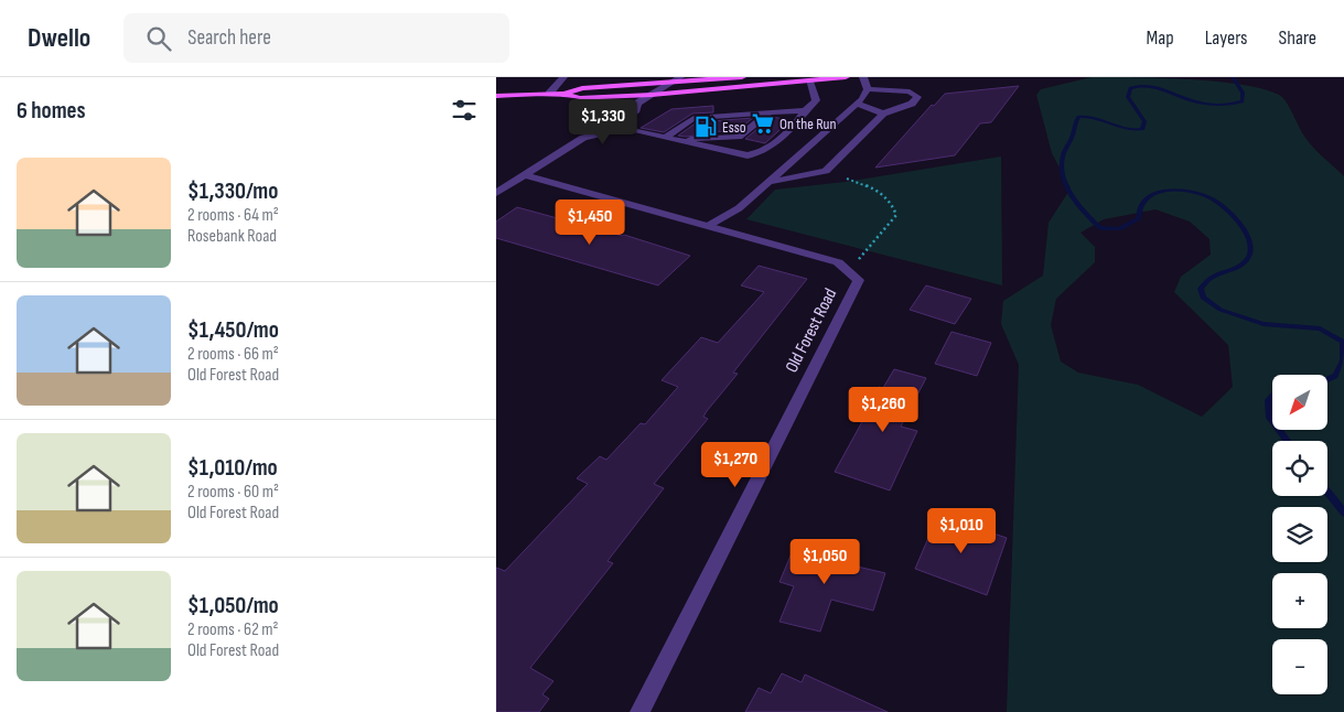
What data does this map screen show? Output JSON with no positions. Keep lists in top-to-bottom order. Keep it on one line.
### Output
{"streets":{"street":["Old Forest Road"]},"places":{"supermarket":["On the Run"],"fuel station":["Esso"]},"north":"bottom left","page":{"header":"Dwello","search":"Search here","nav":["Map","Layers","Share"],"heading":"6 homes","price":["$1,330","$1,450","$1,260","$1,270","$1,010","$1,050"],"list":[{"name":"$1,330/mo","note":"2 rooms · 64 m² · Rosebank Road"},{"name":"$1,450/mo","note":"2 rooms · 66 m² · Old Forest Road"},{"name":"$1,010/mo","note":"2 rooms · 60 m² · Old Forest Road"},{"name":"$1,050/mo","note":"2 rooms · 62 m² · Old Forest Road"}],"map_buttons":["+","−"]}}
